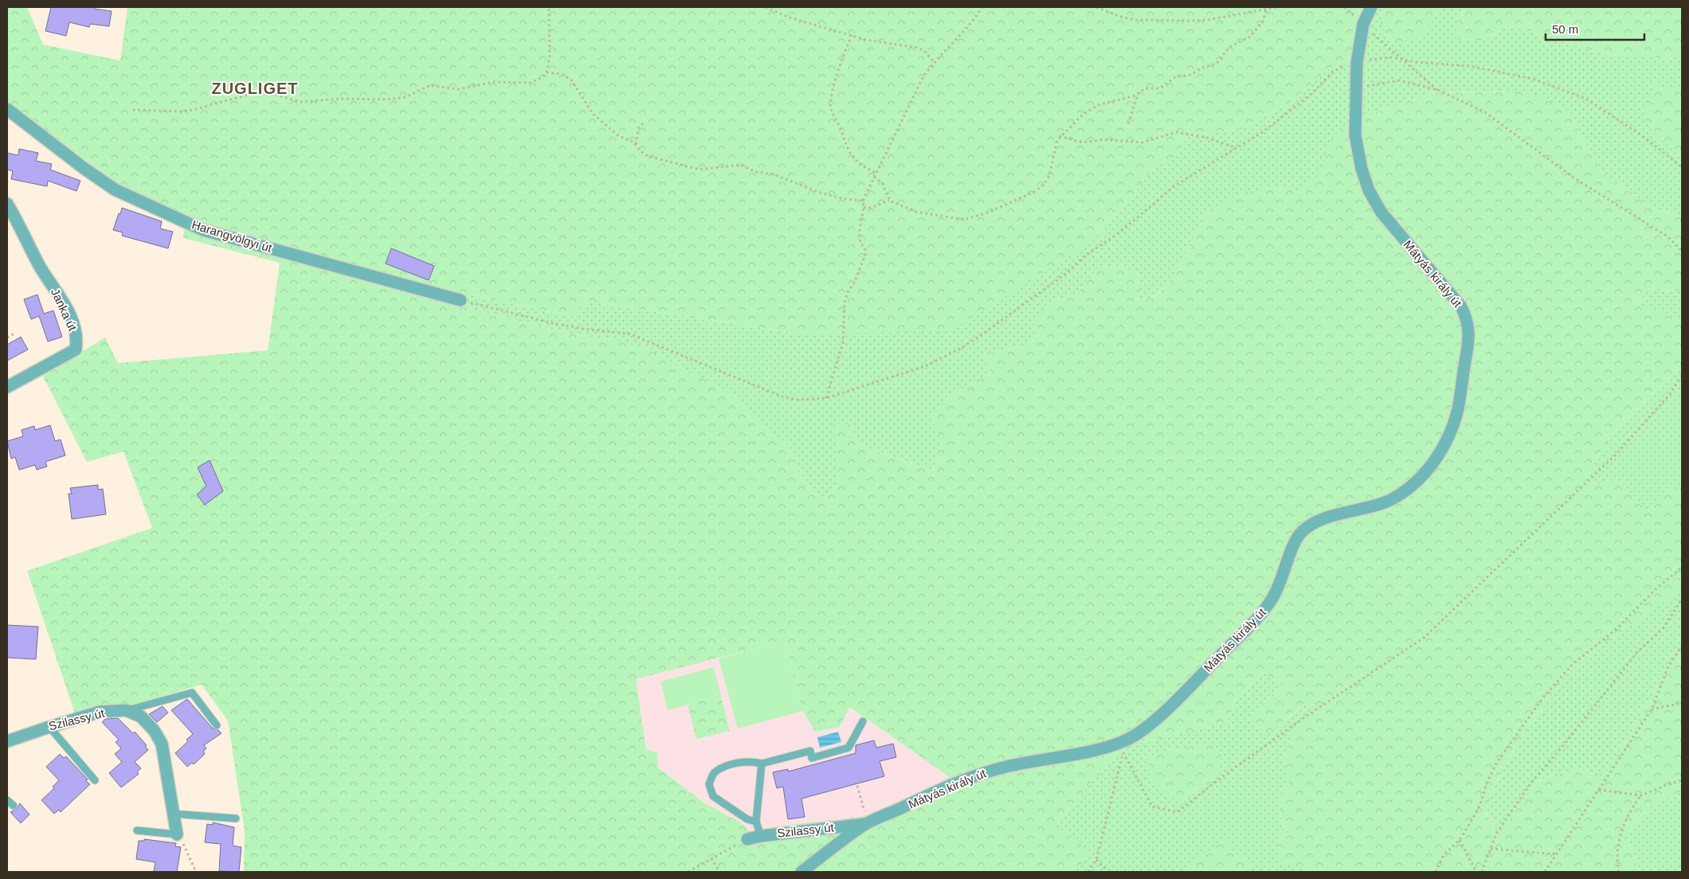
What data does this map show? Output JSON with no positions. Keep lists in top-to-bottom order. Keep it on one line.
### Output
{"streets":{"street":["Harangvölgyi út","Mátyás király út","Janka út","Szilassy út"]},"crossings":[["Mátyás király út","Szilassy út"]],"districts":["ZUGLIGET"],"scale_bar":"50 m"}
